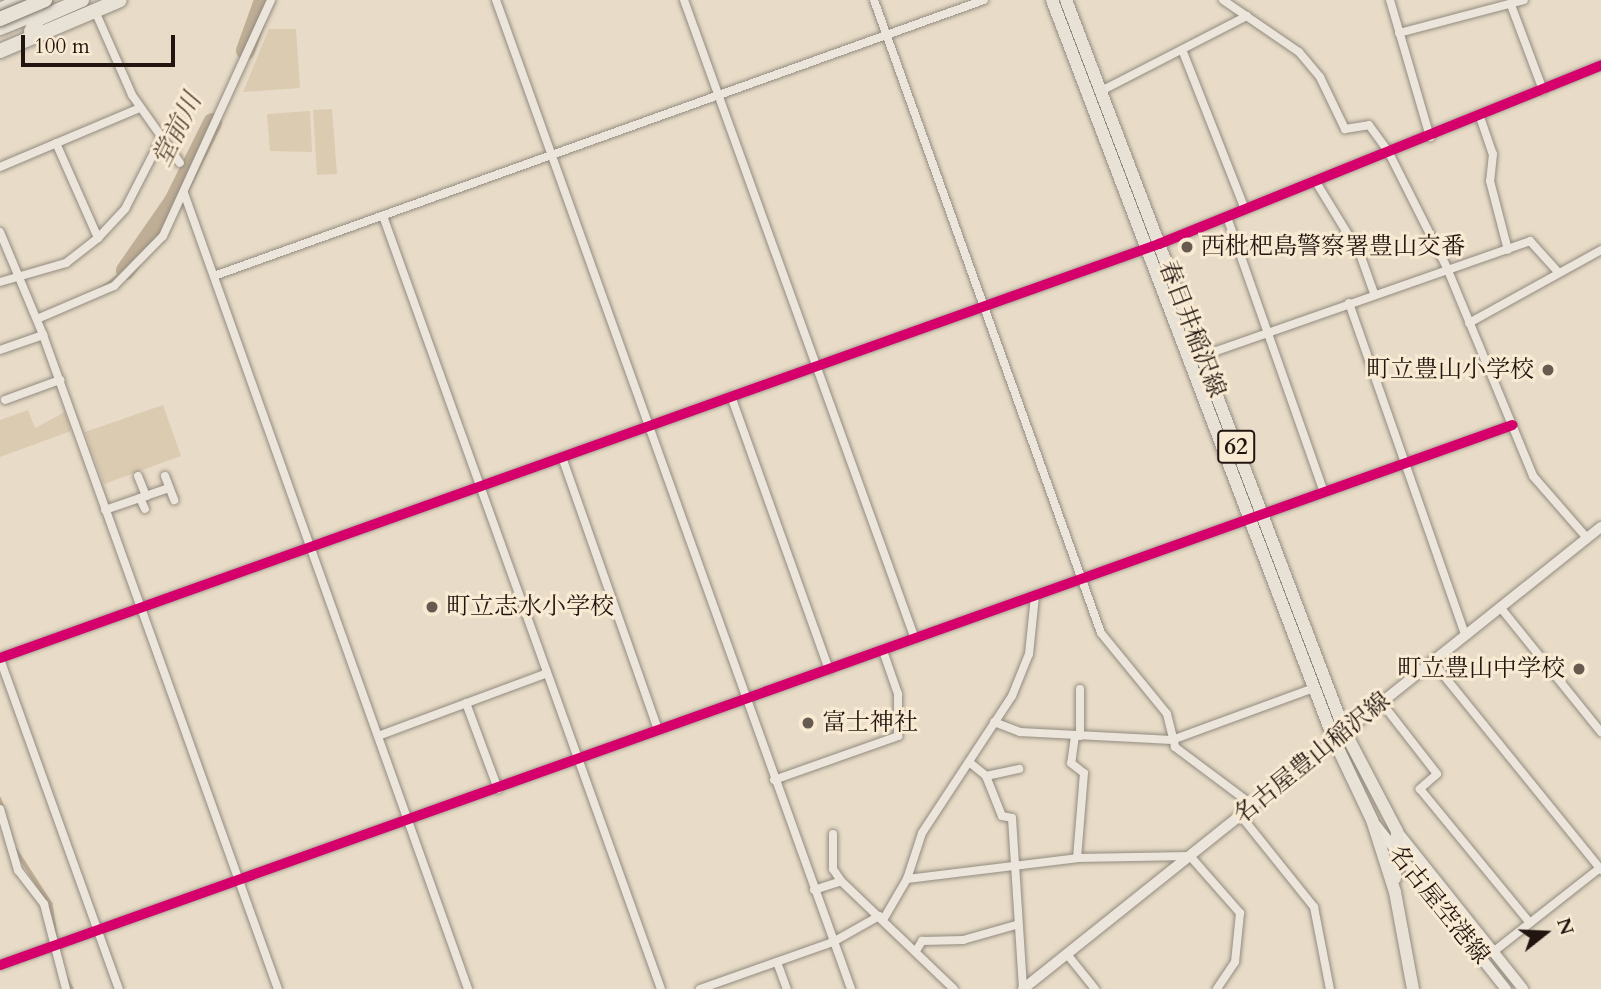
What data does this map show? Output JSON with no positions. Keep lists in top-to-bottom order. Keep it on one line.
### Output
{"streets":{"main road":["春日井稲沢線","62","名古屋豊山稲沢線","名古屋空港線"]},"crossings":[["春日井稲沢線","名古屋豊山稲沢線"],["春日井稲沢線","名古屋空港線"]],"water":["堂前川"],"places":["西枇杷島警察署豊山交番","町立豊山小学校","町立志水小学校","町立豊山中学校","富士神社"],"scale_bar":"100 m","north":"right"}
